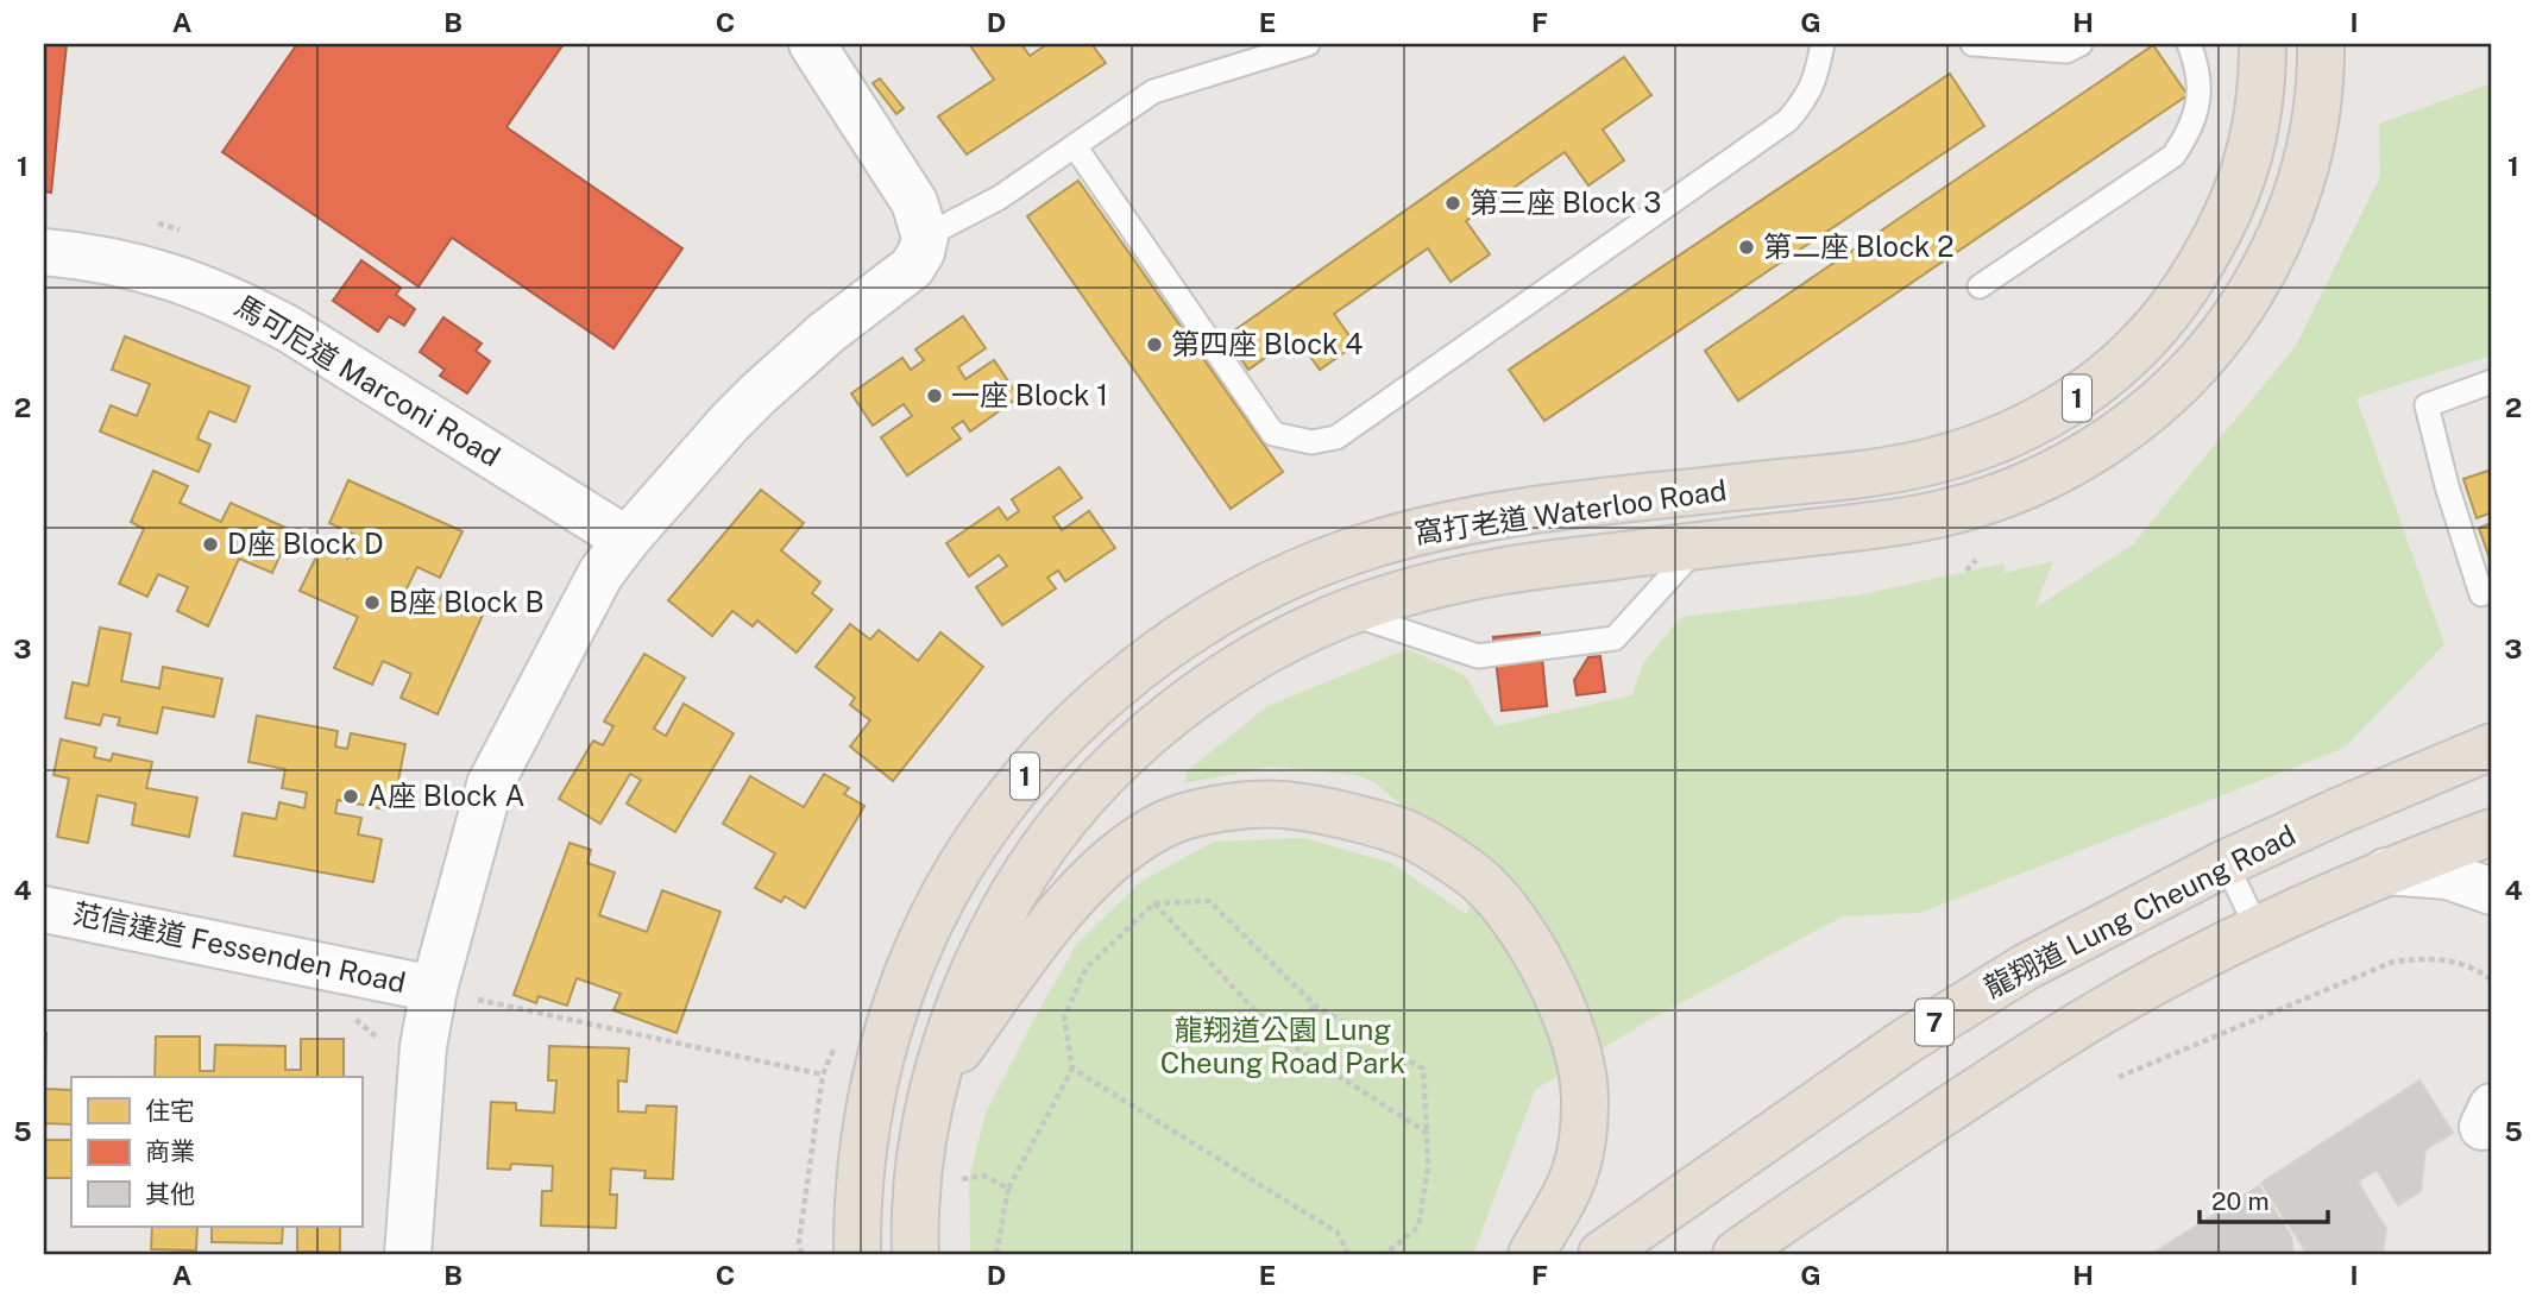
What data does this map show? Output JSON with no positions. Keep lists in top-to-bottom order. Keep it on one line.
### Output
{"streets":{"highway":["1","窩打老道 Waterloo Road","龍翔道 Lung Cheung Road","7"],"street":["馬可尼道 Marconi Road","范信達道 Fessenden Road"]},"parks":["龍翔道公園 Lung Cheung Road Park"],"places":["第三座 Block 3","第二座 Block 2","第四座 Block 4","一座 Block 1","D座 Block D","B座 Block B","A座 Block A"],"legend":["住宅","商業","其他"],"scale_bar":"20 m","grid":{"columns":["A","B","C","D","E","F","G","H","I"],"rows":["1","2","3","4","5"]}}
